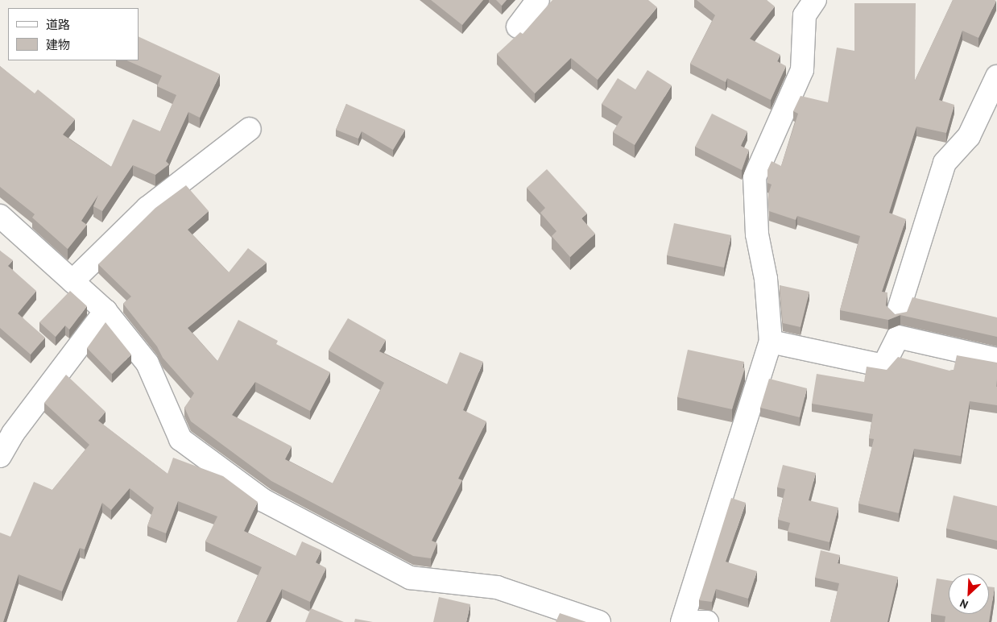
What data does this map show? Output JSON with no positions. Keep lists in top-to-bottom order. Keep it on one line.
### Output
{"legend":["道路","建物"],"north":"bottom left"}
